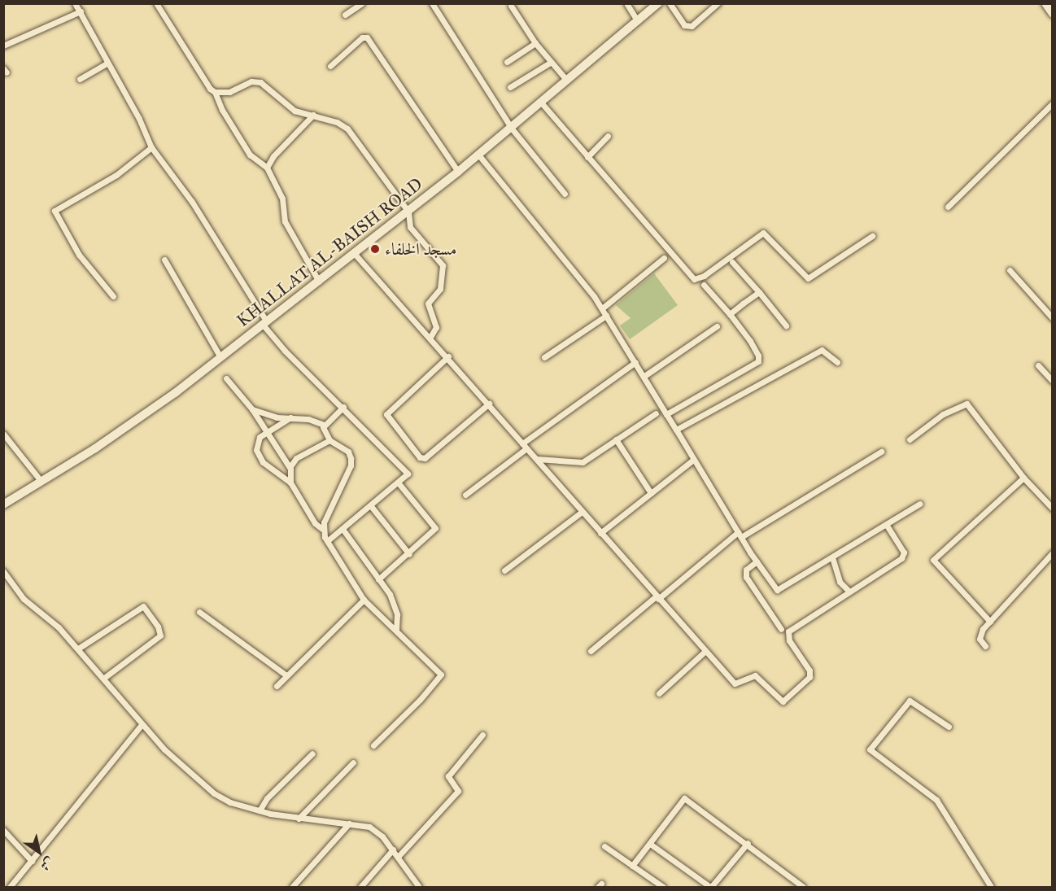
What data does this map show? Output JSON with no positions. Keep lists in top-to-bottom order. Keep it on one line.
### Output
{"streets":{"street":["KHALLAT AL-BAISH ROAD"]},"places":["مسجد الخلفاء"],"north":"bottom right"}
